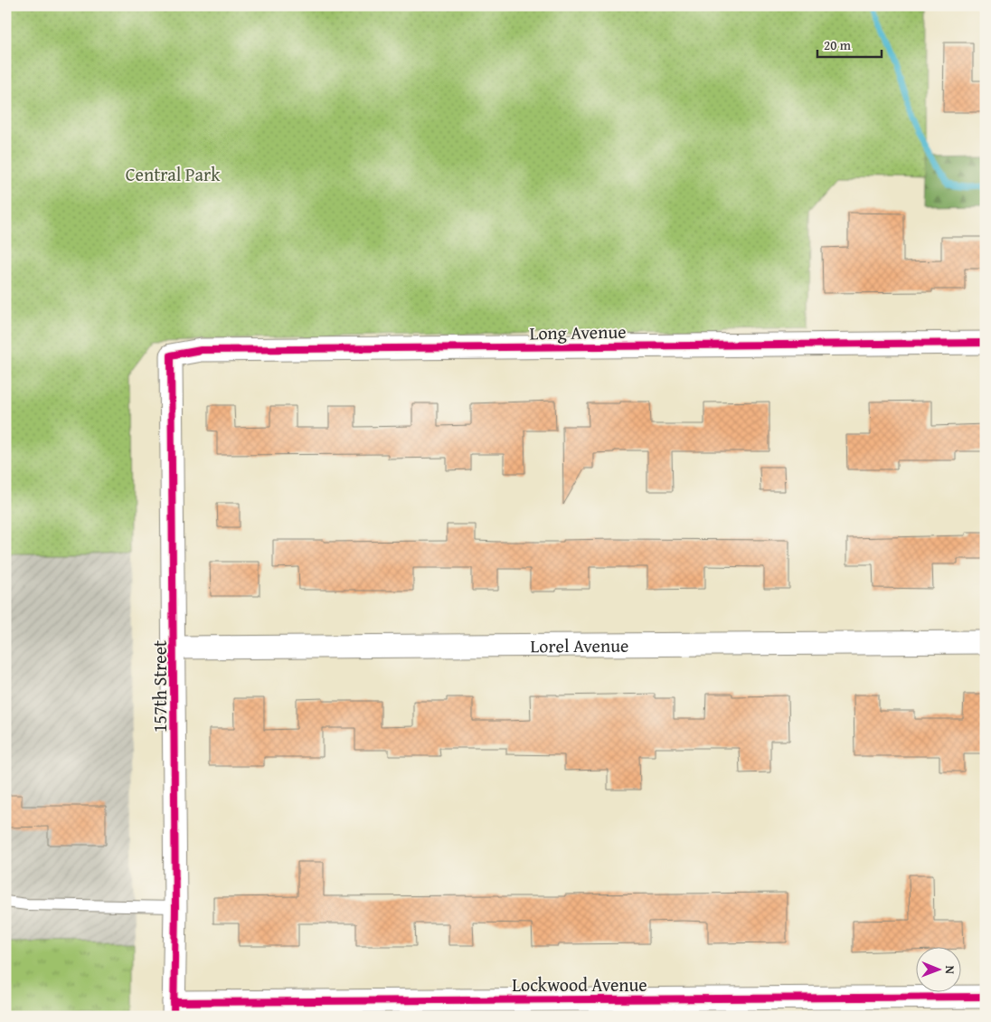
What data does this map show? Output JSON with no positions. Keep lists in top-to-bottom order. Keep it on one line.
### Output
{"streets":{"street":["Long Avenue","Lorel Avenue","157th Street","Lockwood Avenue"]},"crossings":[["Long Avenue","157th Street"],["Lorel Avenue","157th Street"],["157th Street","Lockwood Avenue"]],"parks":["Central Park"],"scale_bar":"20 m","north":"right"}
